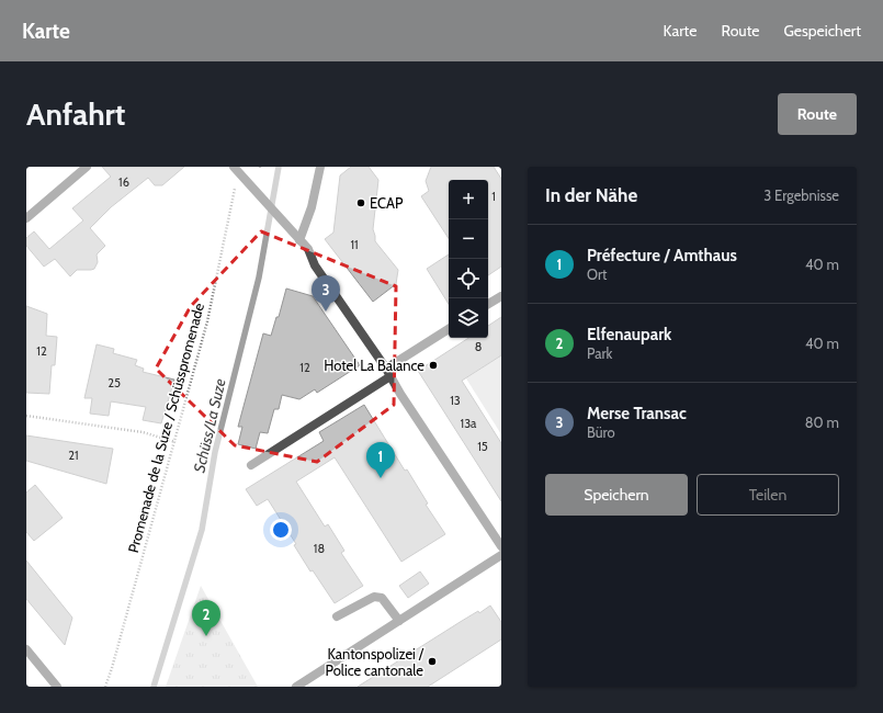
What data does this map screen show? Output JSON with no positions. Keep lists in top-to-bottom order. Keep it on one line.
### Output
{"streets":{"path":["Promenade de la Suze / Schüsspromenade"]},"water":["Schüss/La Suze"],"places":["ECAP","Hotel La Balance","Kantonspolizei / Police cantonale"],"house_numbers":["16","1","11","8","12","12","25","13","13a","15","21","18"],"page":{"header":"Karte","nav":["Karte","Route","Gespeichert"],"buttons":["Route",["Speichern","Teilen"]],"title":"Anfahrt","heading":["In der Nähe","3 Ergebnisse"],"map_buttons":["+","−"],"list":[{"mark":"1","name":"Préfecture / Amthaus","note":"Ort","value":"40 m"},{"mark":"2","name":"Elfenaupark","note":"Park","value":"40 m"},{"mark":"3","name":"Merse Transac","note":"Büro","value":"80 m"}],"pins":["3","1","2"]}}
